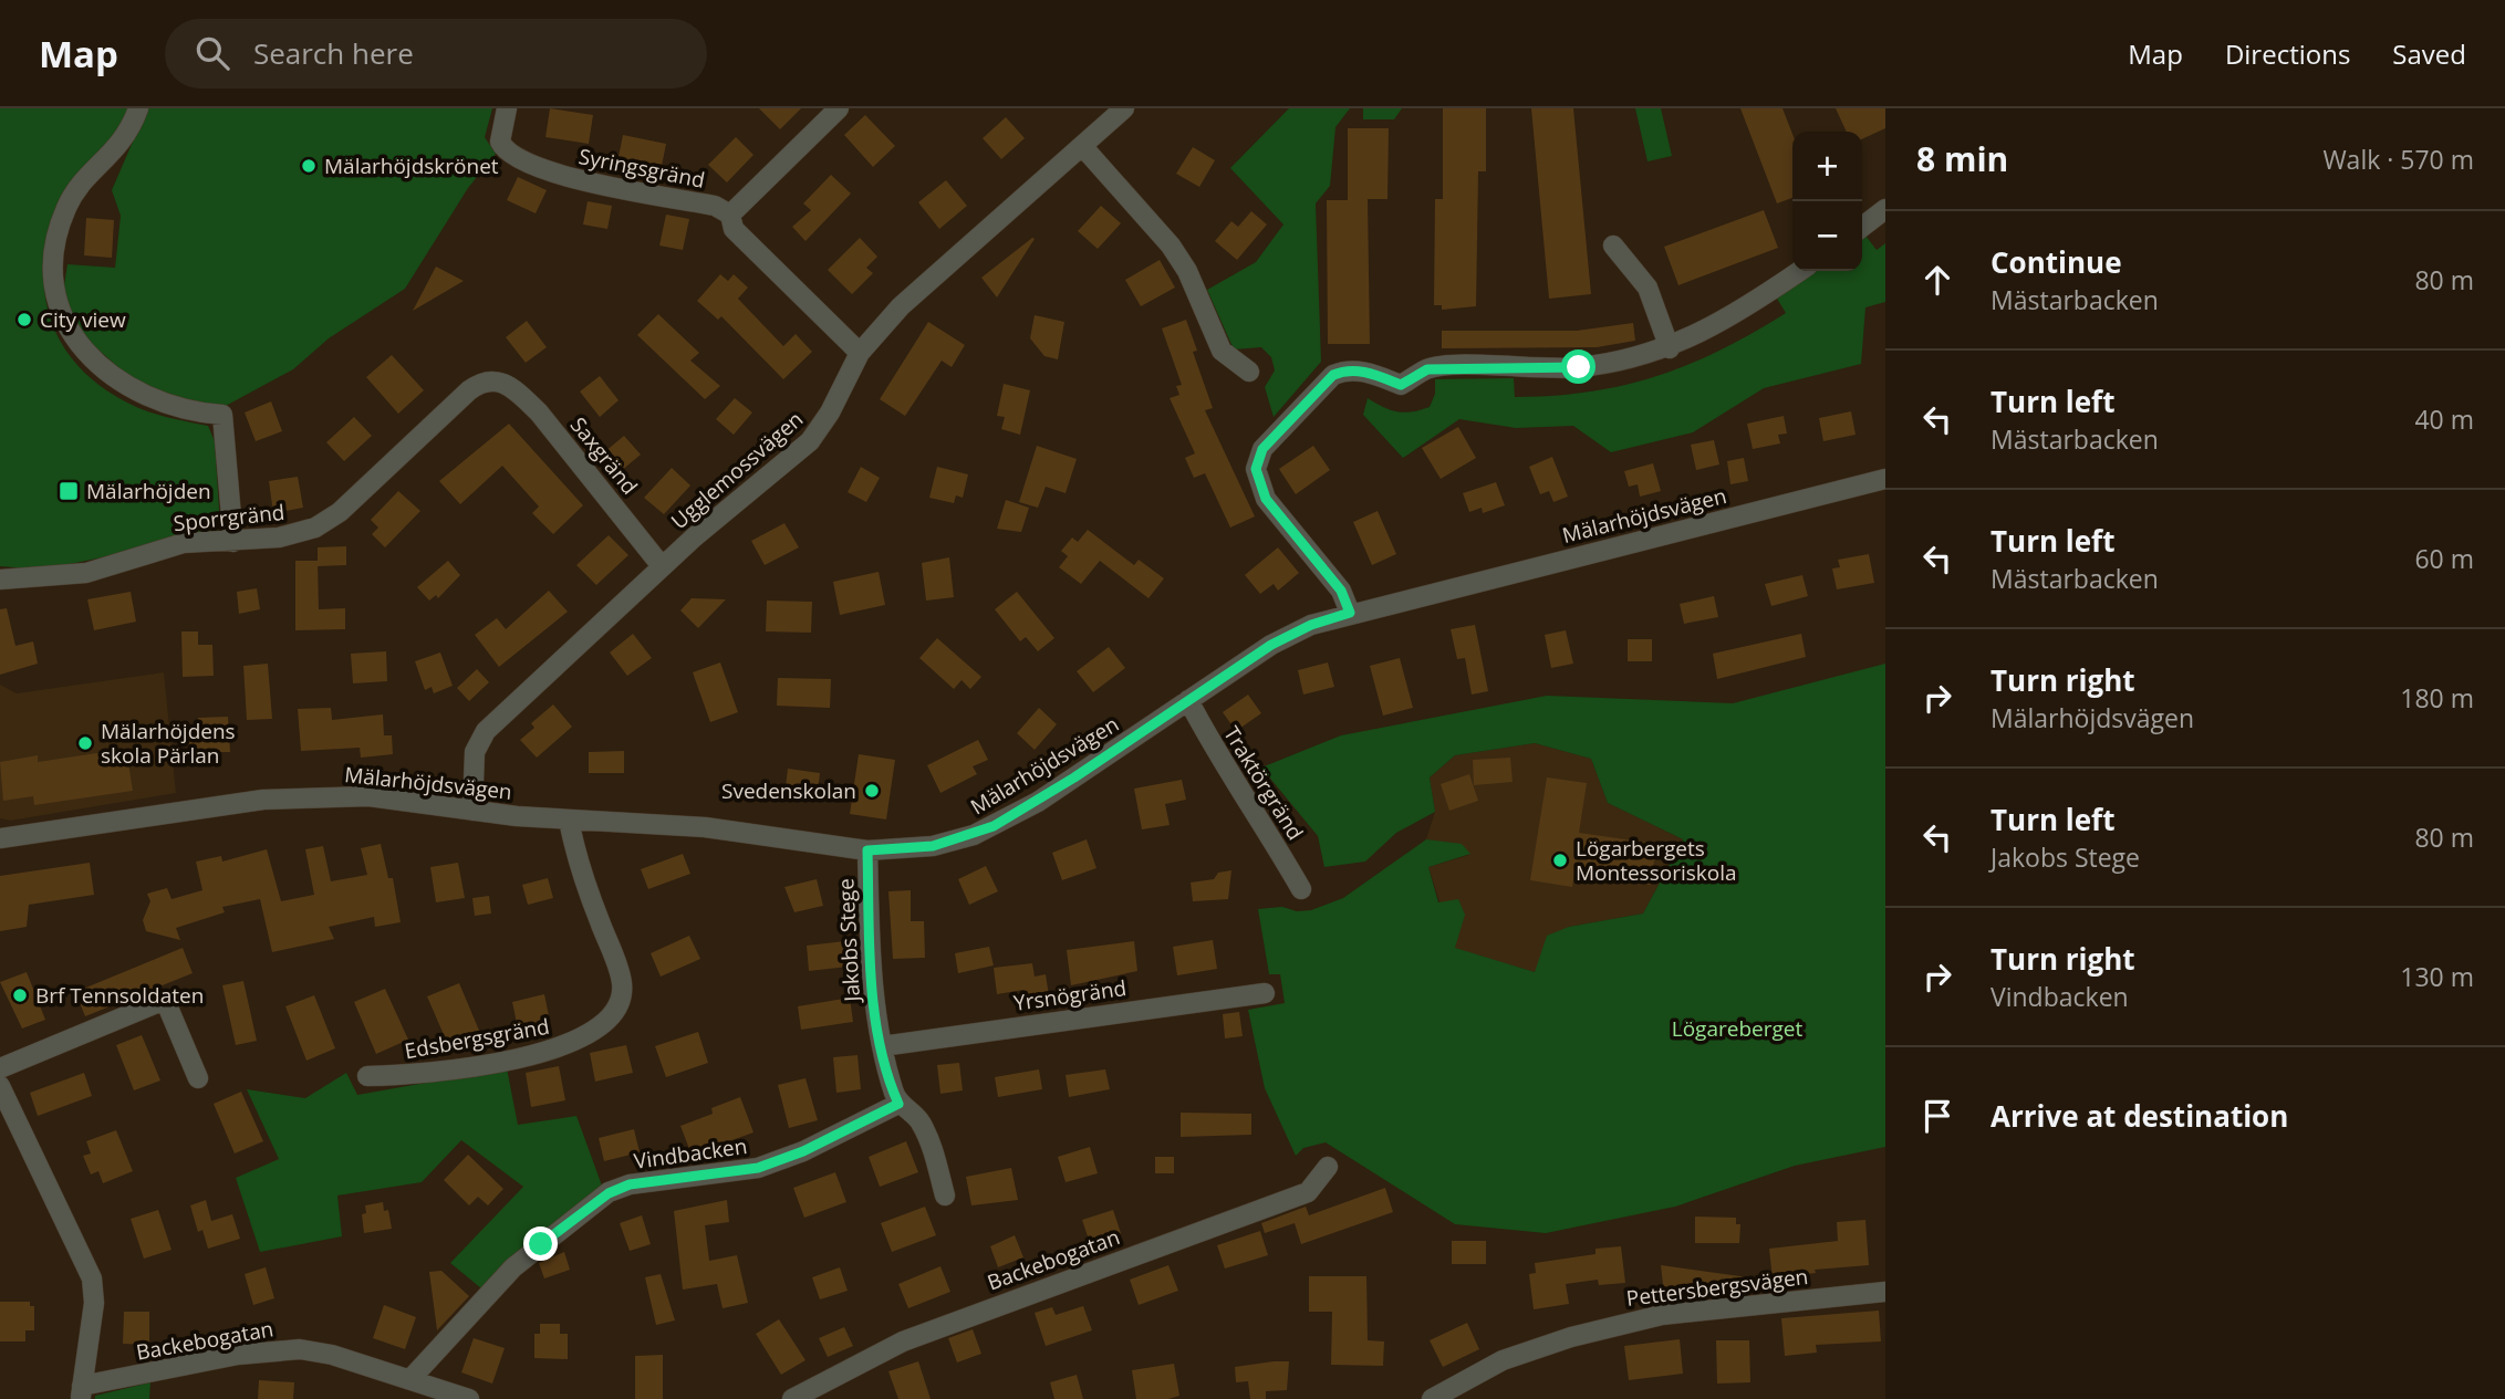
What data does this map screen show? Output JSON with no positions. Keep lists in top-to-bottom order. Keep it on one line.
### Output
{"streets":{"street":["Syringsgränd","Saxgränd","Ugglemossvägen","Mälarhöjdsvägen","Sporrgränd","Traktörgränd","Jakobs Stege","Yrsnögränd","Edsbergsgränd","Vindbacken","Backebogatan","Pettersbergsvägen"]},"crossings":[["Saxgränd","Ugglemossvägen"],["Saxgränd","Sporrgränd"],["Ugglemossvägen","Mälarhöjdsvägen"],["Mälarhöjdsvägen","Traktörgränd"],["Mälarhöjdsvägen","Jakobs Stege"],["Mälarhöjdsvägen","Edsbergsgränd"],["Jakobs Stege","Yrsnögränd"],["Jakobs Stege","Vindbacken"],["Vindbacken","Backebogatan"]],"parks":["Lögareberget"],"places":{"other":["Mälarhöjdskrönet","City view","Mälarhöjdens skola Pärlan","Svedenskolan","Lögarbergets Montessoriskola","Brf Tennsoldaten"],"transit":["Mälarhöjden"]},"page":{"header":"Map","search":"Search here","nav":["Map","Directions","Saved"],"heading":["8 min","Walk · 570 m"],"map_buttons":["+","−"],"list":[["Continue","Mästarbacken","80 m"],["Turn left","Mästarbacken","40 m"],["Turn left","Mästarbacken","60 m"],["Turn right","Mälarhöjdsvägen","180 m"],["Turn left","Jakobs Stege","80 m"],["Turn right","Vindbacken","130 m"],"Arrive at destination"]}}
